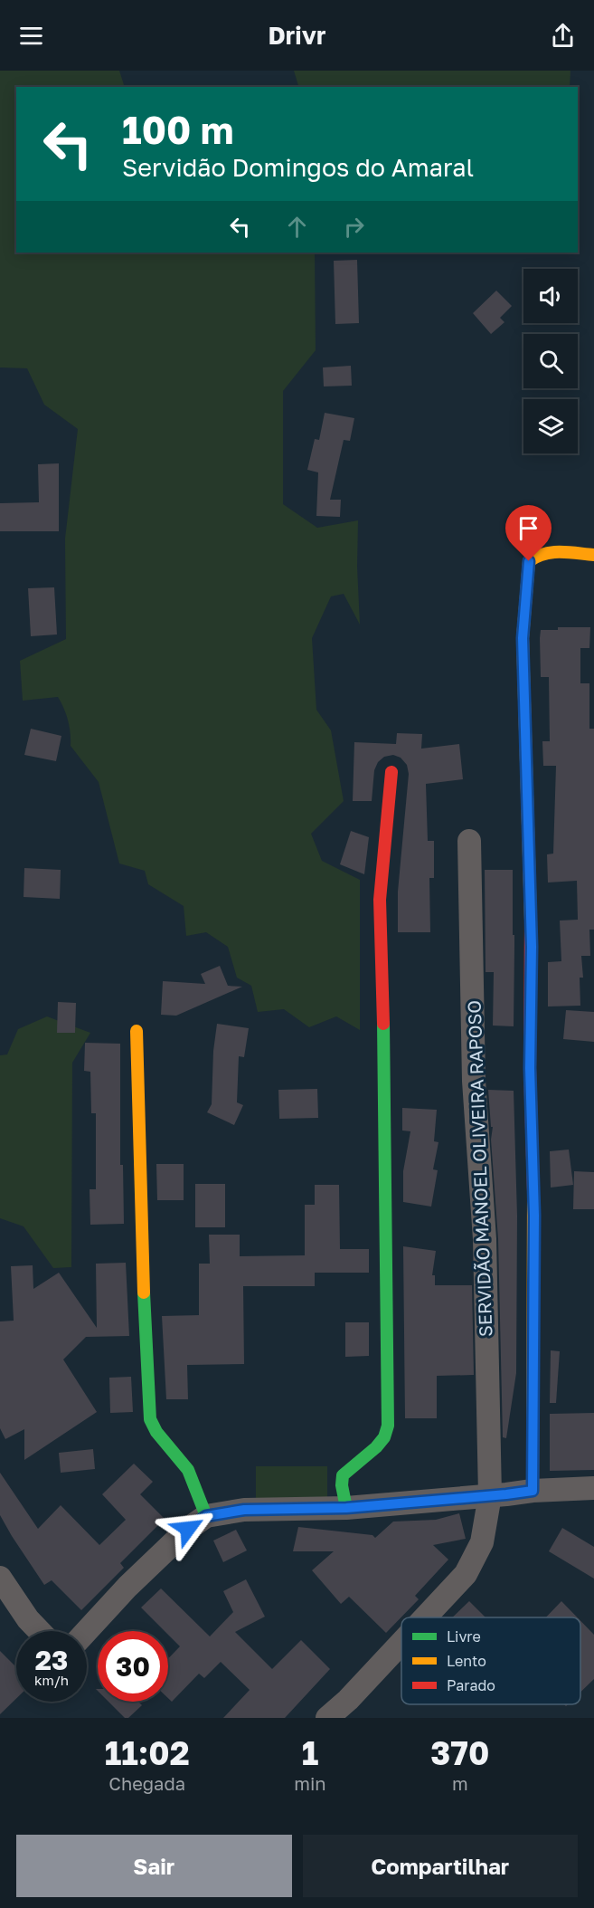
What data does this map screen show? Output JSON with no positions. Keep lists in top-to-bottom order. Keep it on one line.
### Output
{"streets":{"street":["SERVIDÃO MANOEL OLIVEIRA RAPOSO"]},"legend":["Livre","Lento","Parado"],"page":{"header":"Drivr","turn":["100 m","Servidão Domingos do Amaral"],"speed":"23 km/h","limit":"30","eta":["11:02","Chegada","1","min","370","m"],"buttons":["Sair","Compartilhar"]}}
